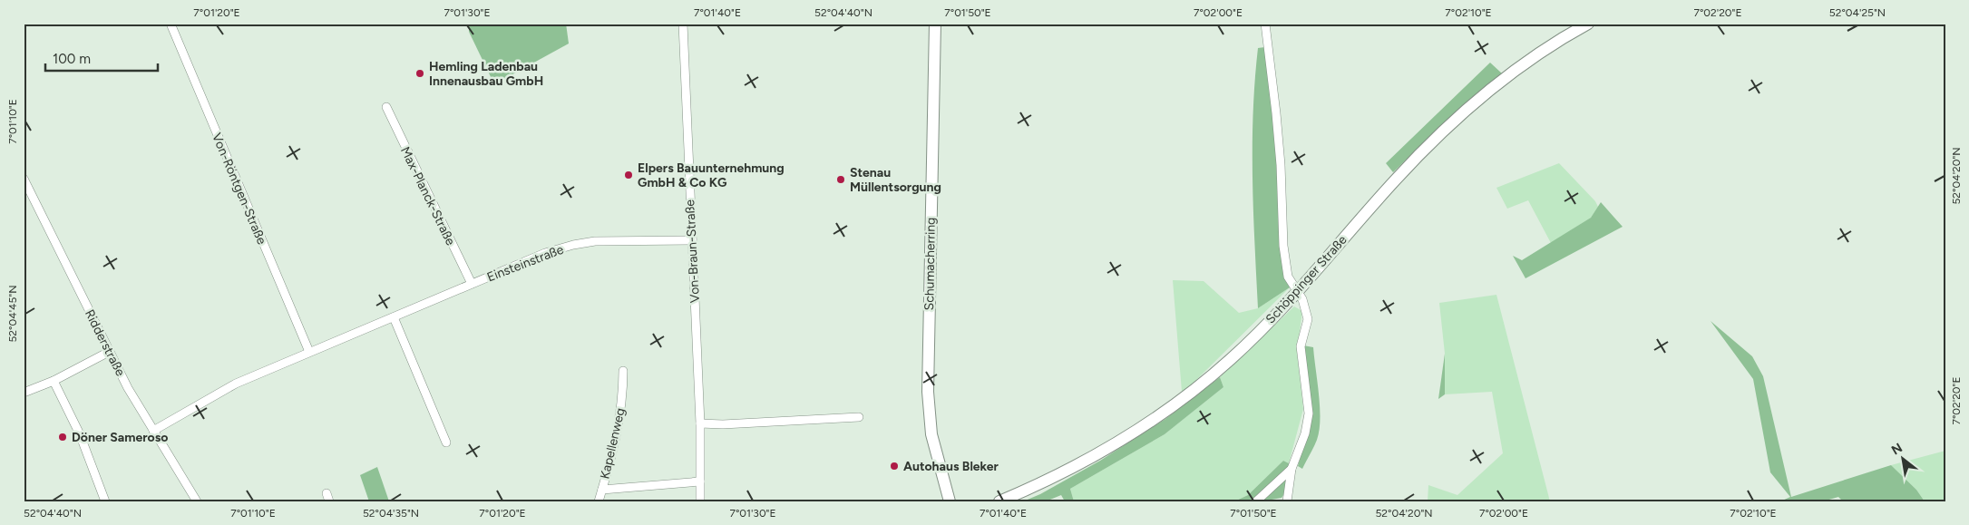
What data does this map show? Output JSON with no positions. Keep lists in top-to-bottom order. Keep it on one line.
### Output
{"streets":{"main road":["Schumacherring","Schöppinger Straße"],"street":["Von-Röntgen-Straße","Max-Planck-Straße","Von-Braun-Straße","Einsteinstraße","Ridderstraße","Kapellenweg"]},"crossings":[["Von-Röntgen-Straße","Einsteinstraße"],["Max-Planck-Straße","Einsteinstraße"],["Von-Braun-Straße","Einsteinstraße"],["Von-Braun-Straße","Kapellenweg"],["Einsteinstraße","Ridderstraße"]],"places":["Hemling Ladenbau Innenausbau GmbH","Elpers Bauunternehmung GmbH & Co KG","Stenau Müllentsorgung","Döner Sameroso","Autohaus Bleker"],"scale_bar":"100 m","north":"top left","coordinates":["7°01'20\"E","7°01'30\"E","7°01'40\"E","52°04'40\"N","7°01'50\"E","7°02'00\"E","7°02'10\"E","7°02'20\"E","52°04'25\"N","7°01'10\"E","52°04'20\"N","52°04'45\"N","52°04'35\"N"]}
